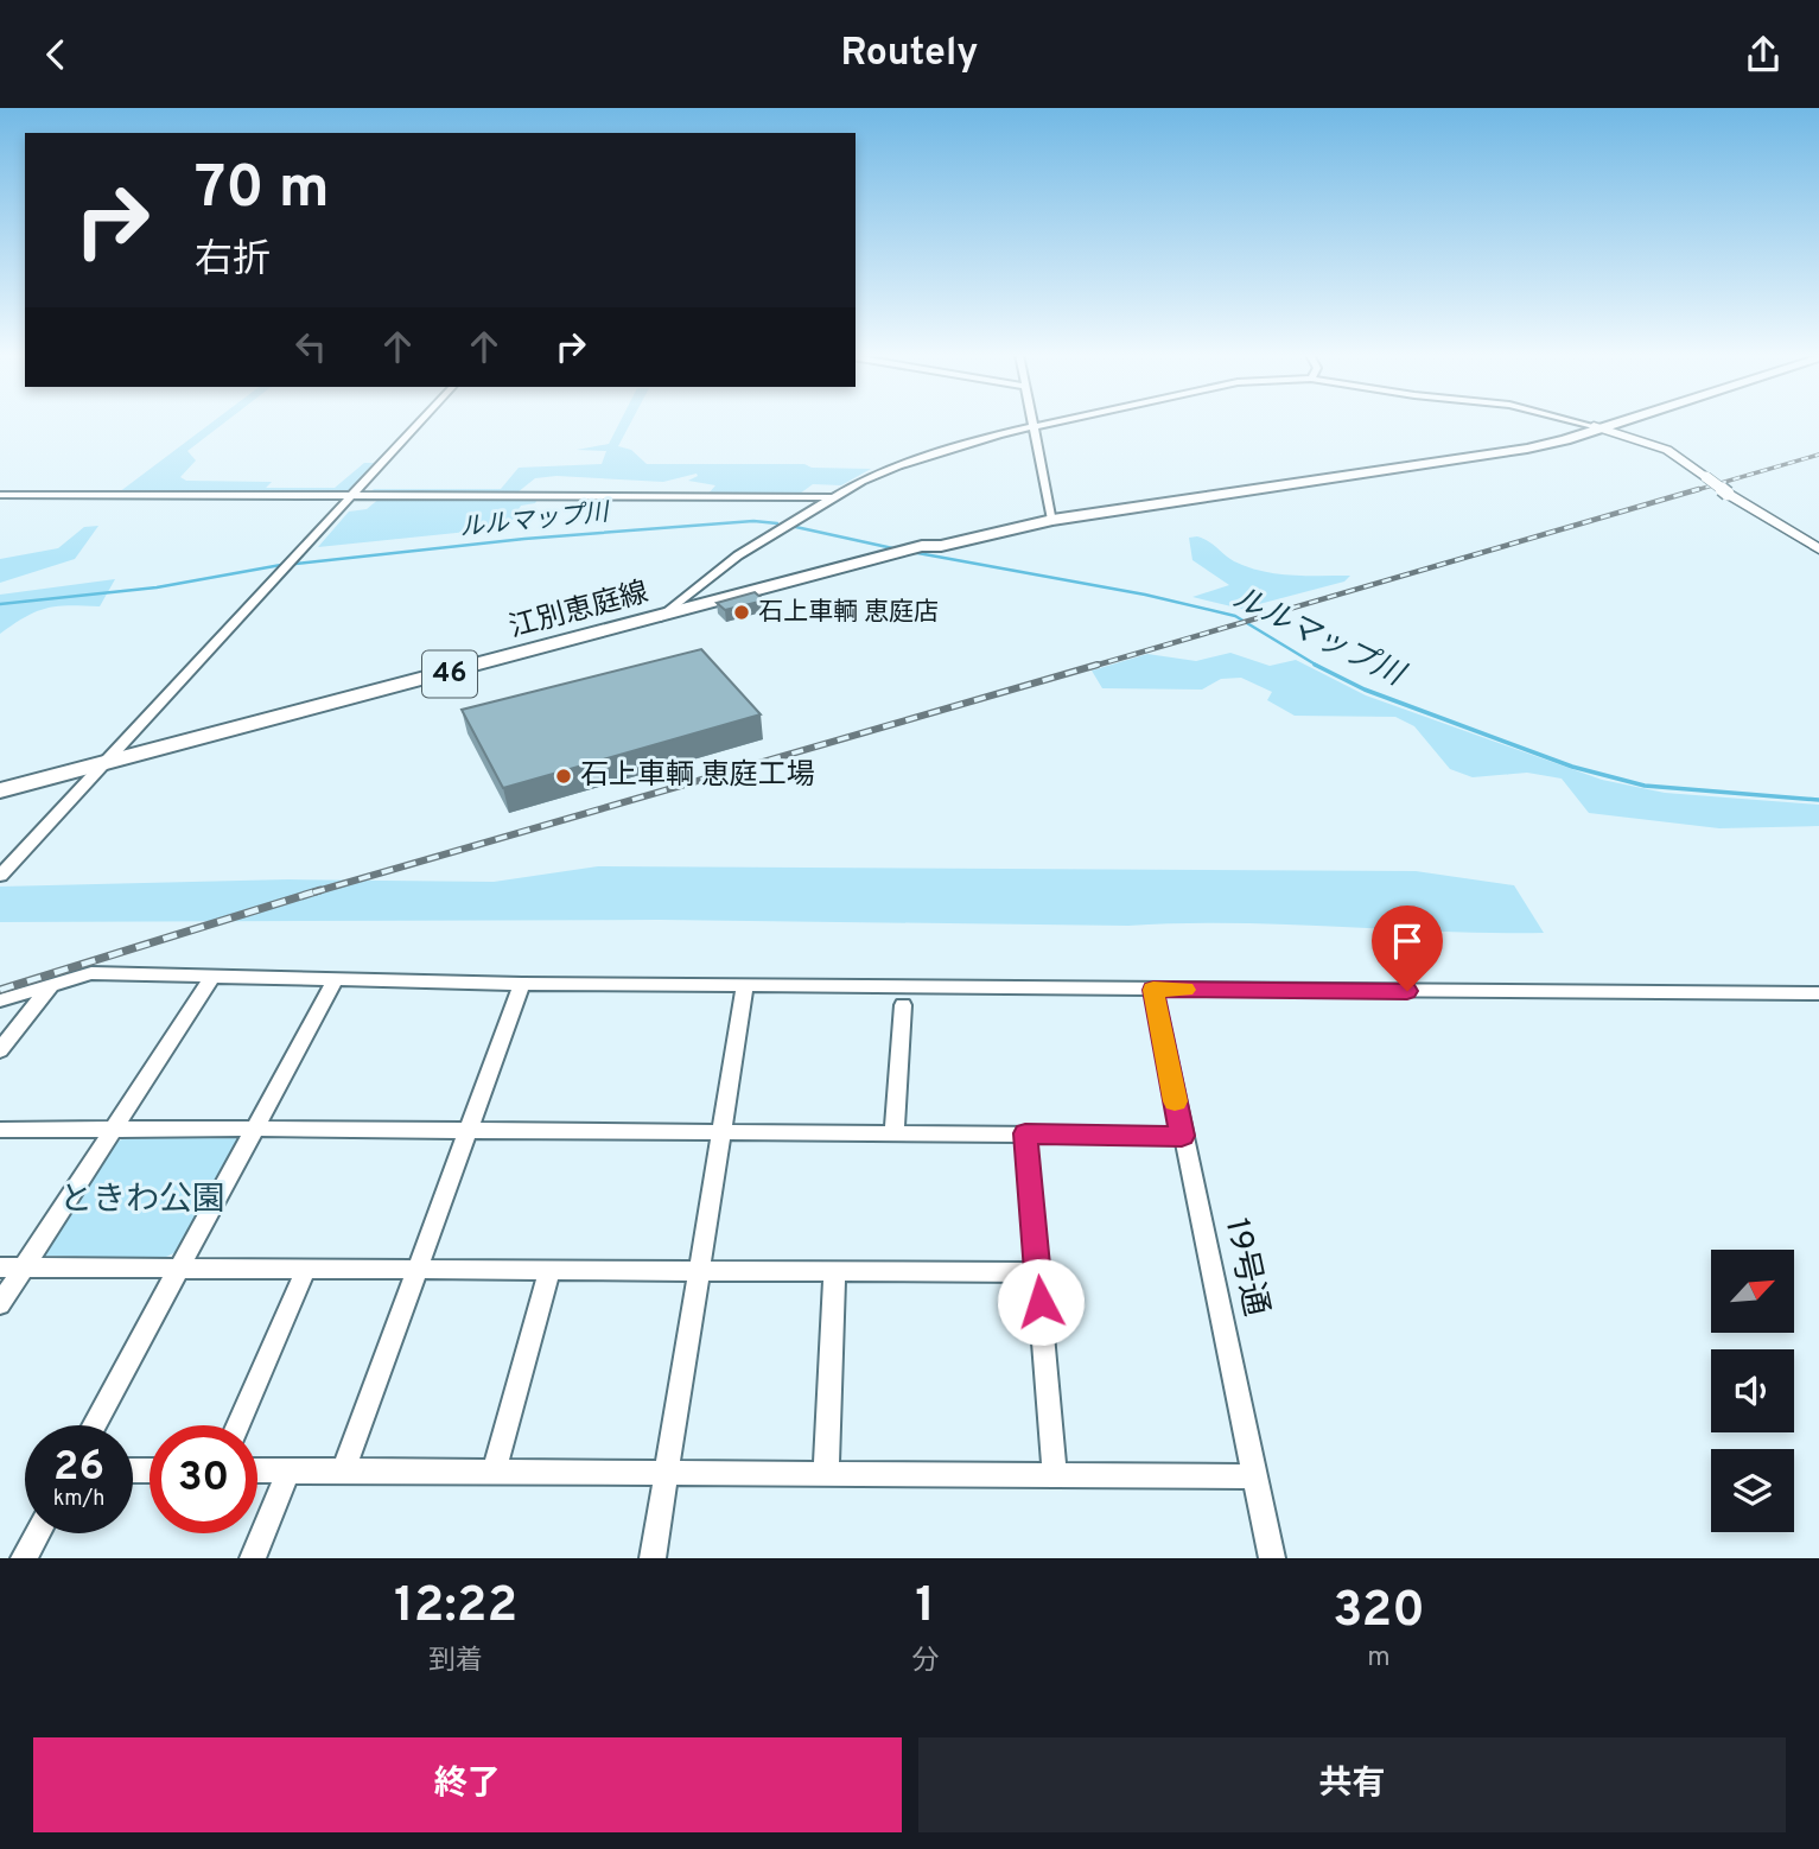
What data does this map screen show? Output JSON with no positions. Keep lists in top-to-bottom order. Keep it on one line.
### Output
{"streets":{"main road":["江別恵庭線","46"],"street":["19号通"]},"water":["ルルマップ川"],"parks":["ときわ公園"],"places":["石上車輌 恵庭店","石上車輌 恵庭工場"],"north":"top right","page":{"header":"Routely","turn":["70 m","右折"],"speed":"26 km/h","limit":"30","eta":["12:22","到着","1","分","320","m"],"buttons":["終了","共有"]}}
